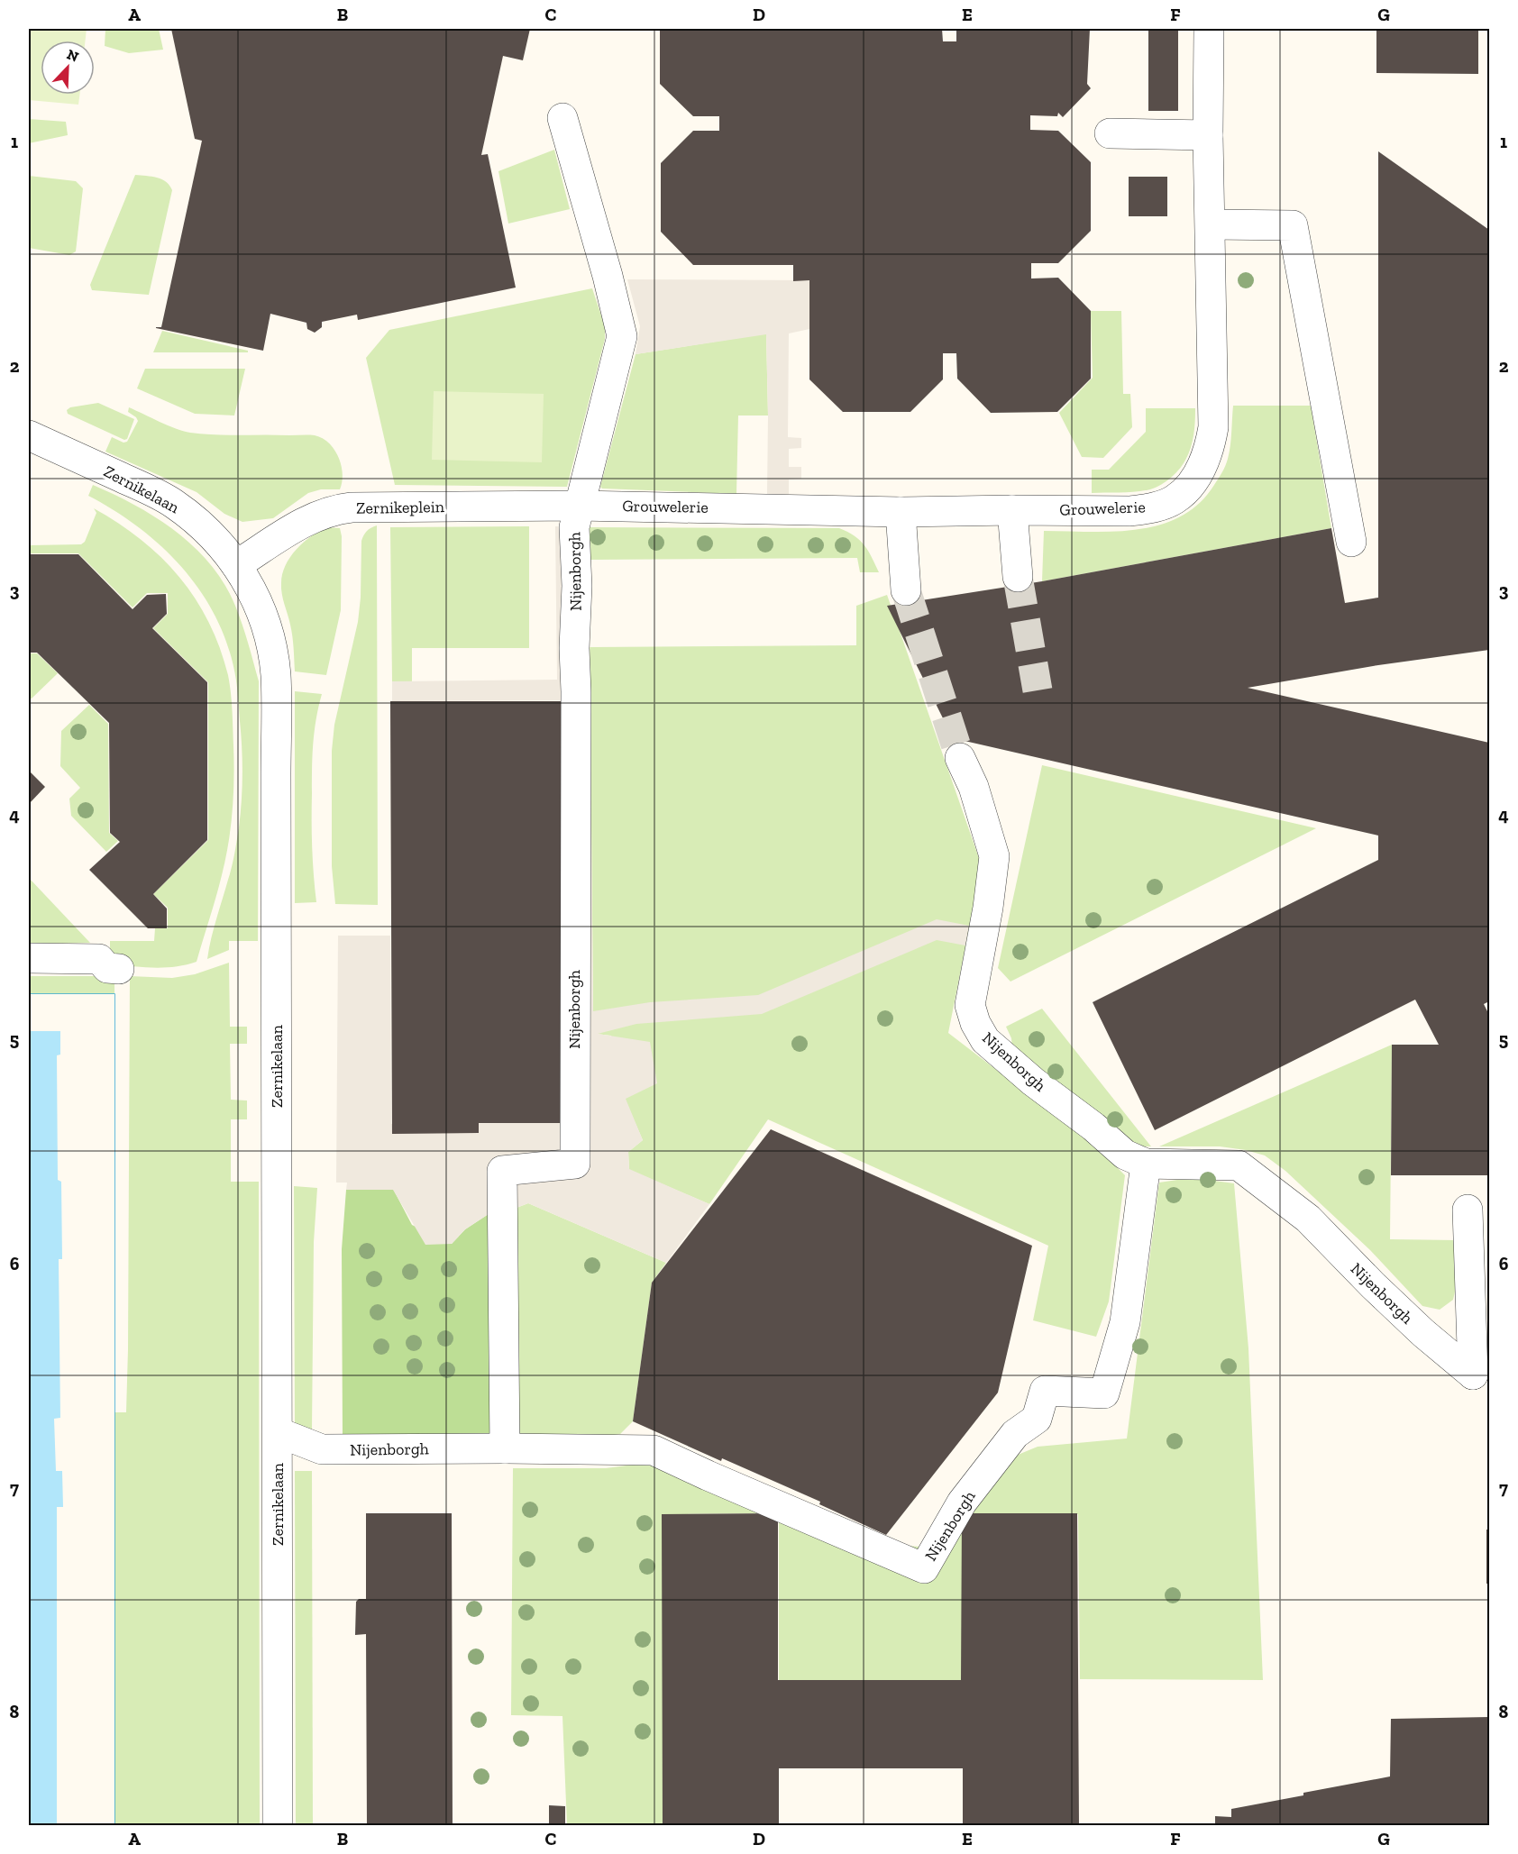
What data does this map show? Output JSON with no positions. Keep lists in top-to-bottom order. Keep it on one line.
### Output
{"streets":{"street":["Zernikelaan","Grouwelerie","Zernikeplein","Nijenborgh"]},"crossings":[["Zernikelaan","Zernikeplein"],["Zernikelaan","Nijenborgh"],["Grouwelerie","Zernikeplein"],["Grouwelerie","Nijenborgh"],["Zernikeplein","Nijenborgh"]],"north":"top right","grid":{"columns":["A","B","C","D","E","F","G"],"rows":["1","2","3","4","5","6","7","8"]}}
